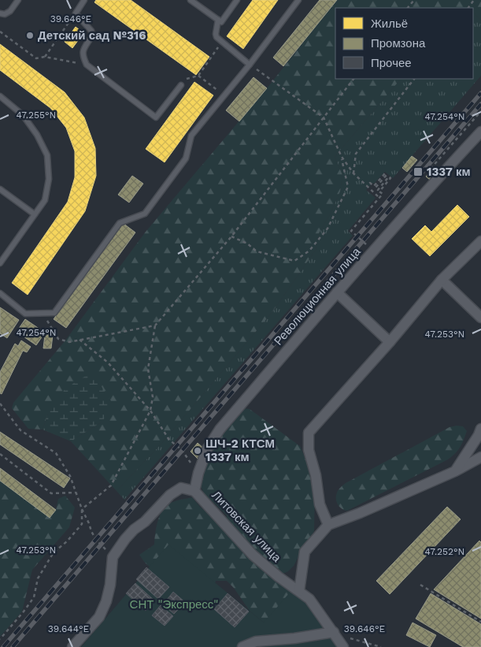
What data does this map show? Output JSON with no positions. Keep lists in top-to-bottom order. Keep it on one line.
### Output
{"streets":{"street":["Революционная улица","Литовская улица"]},"crossings":[["Революционная улица","Литовская улица"]],"parks":["СНТ \"Экспресс\""],"places":{"other":["Детский сад №316","ШЧ-2 КТСМ 1337 км"],"transit":["1337 км"]},"legend":["Жильё","Промзона","Прочее"],"coordinates":["39.646°E","47.255°N","47.254°N","47.253°N","47.252°N","39.644°E"]}
